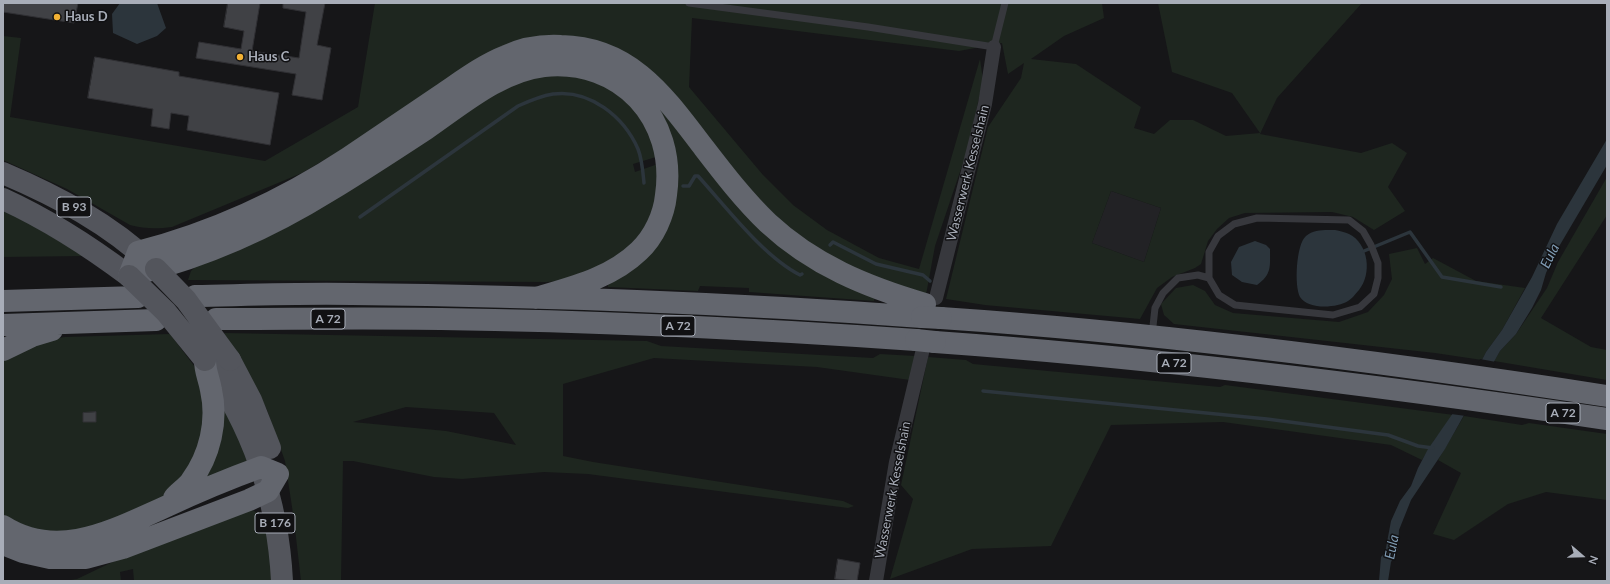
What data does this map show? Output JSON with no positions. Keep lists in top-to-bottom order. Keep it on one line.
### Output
{"streets":{"highway":["A 72"],"main road":["B 93","B 176"],"street":["Wasserwerk Kesselshain"]},"crossings":[["Wasserwerk Kesselshain","A 72"],["B 93","B 176"]],"water":["Eula"],"places":["Haus D","Haus C"],"north":"right"}
